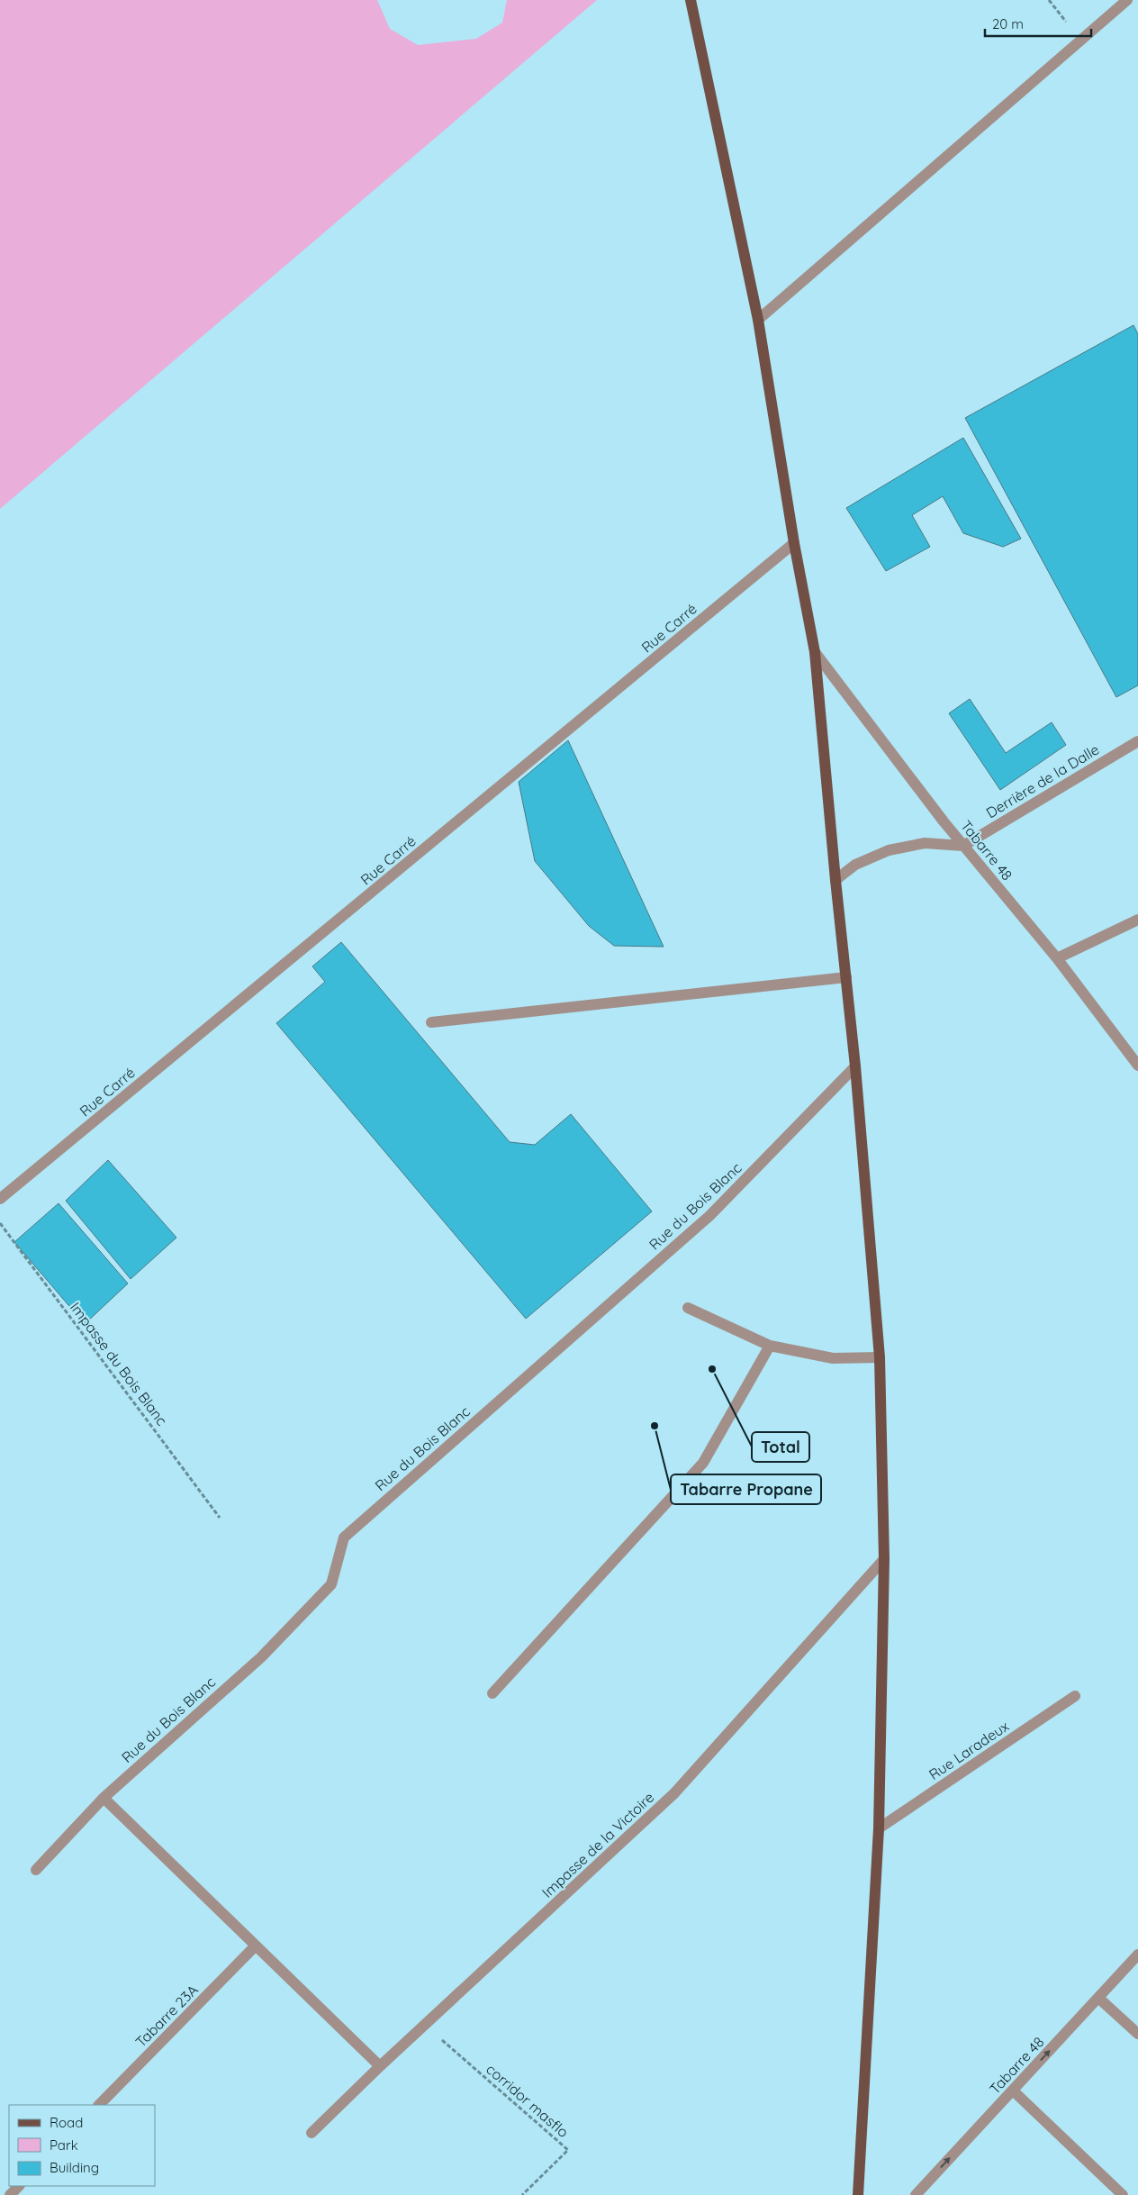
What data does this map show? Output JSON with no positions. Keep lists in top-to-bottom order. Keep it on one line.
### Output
{"streets":{"street":["Rue Carré","Derrière de la Dalle","Tabarre 48","Rue du Bois Blanc","Rue Laradeux","Impasse de la Victoire","Tabarre 23A"],"path":["Impasse du Bois Blanc","corridor masflo"]},"crossings":[["Derrière de la Dalle","Tabarre 48"],["Impasse de la Victoire","corridor masflo"]],"places":["Total","Tabarre Propane"],"legend":["Road","Park","Building"],"scale_bar":"20 m"}
